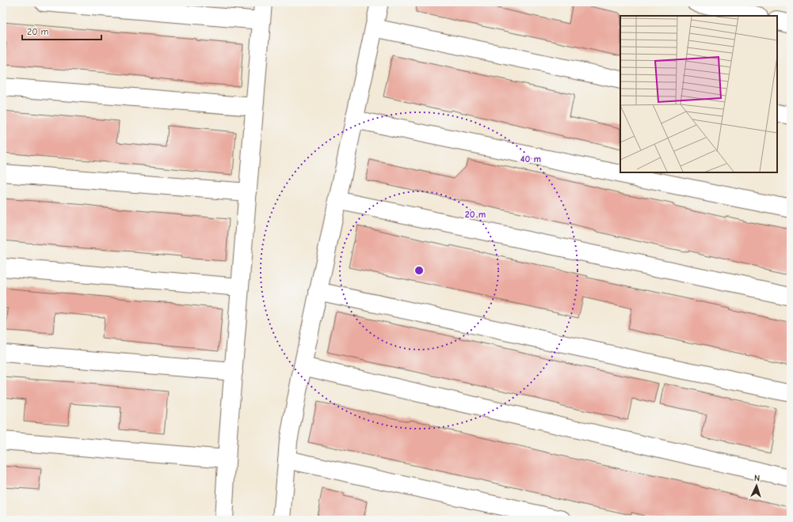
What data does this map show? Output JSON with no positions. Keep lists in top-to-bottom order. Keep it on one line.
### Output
{"scale_bar":"20 m","north":"top","rings":["40 m","20 m"]}
